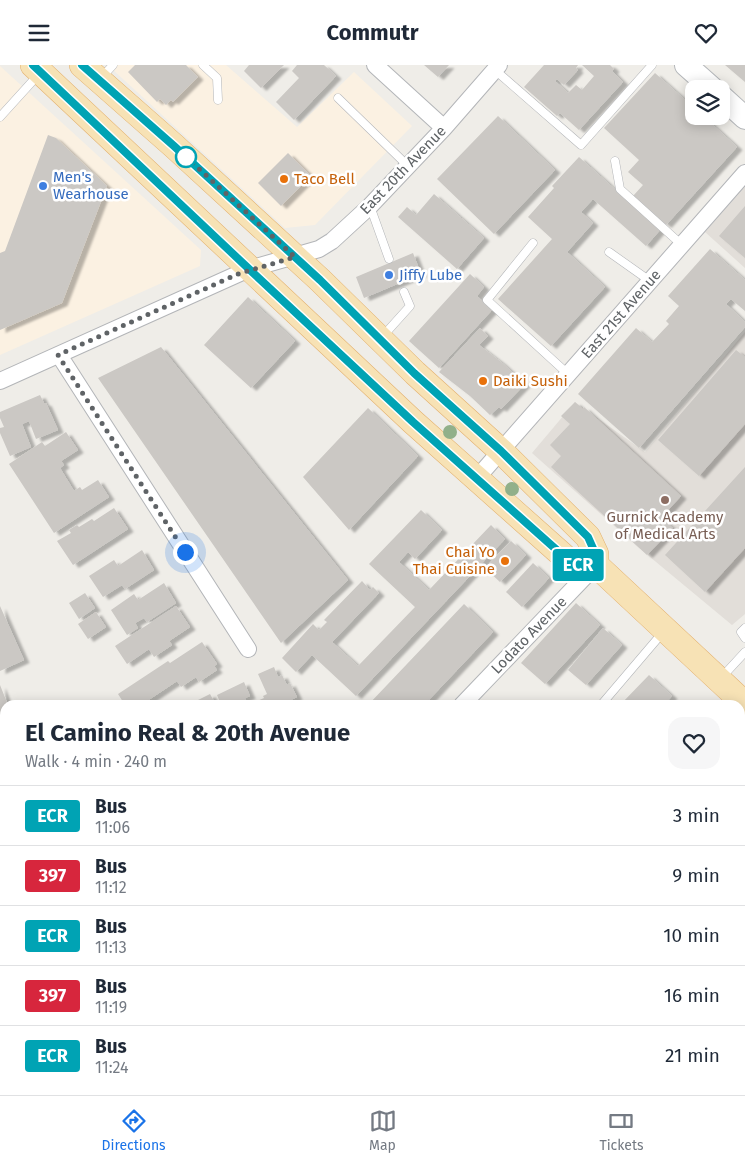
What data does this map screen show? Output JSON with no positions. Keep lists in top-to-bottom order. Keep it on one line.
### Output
{"streets":{"street":["East 20th Avenue","East 21st Avenue","Lodato Avenue"]},"places":["Taco Bell","Men's Wearhouse","Jiffy Lube","Daiki Sushi","Gurnick Academy of Medical Arts","Chai Yo Thai Cuisine"],"lines":["bus line ECR"],"page":{"header":"Commutr","on_map":"ECR","heading":["El Camino Real & 20th Avenue","Walk · 4 min · 240 m"],"list":[{"mark":"ECR","name":"Bus","note":"11:06","value":"3 min"},{"mark":"397","name":"Bus","note":"11:12","value":"9 min"},{"mark":"ECR","name":"Bus","note":"11:13","value":"10 min"},{"mark":"397","name":"Bus","note":"11:19","value":"16 min"},{"mark":"ECR","name":"Bus","note":"11:24","value":"21 min"}],"tabs":["Directions","Map","Tickets"]}}
